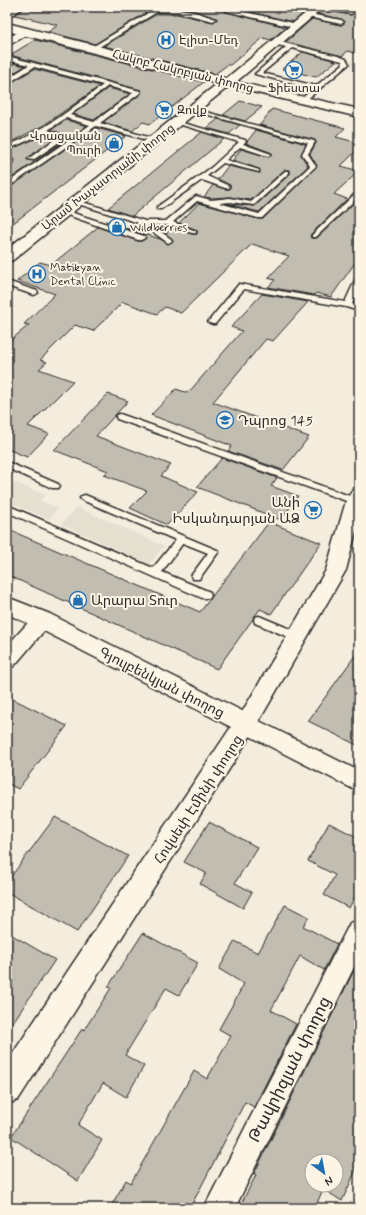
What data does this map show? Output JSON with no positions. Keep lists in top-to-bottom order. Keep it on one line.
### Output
{"streets":{"street":["Հակոբ Հակոբյան փողոց","Արամ Խաչատրյանի փողոց","Գյուլբենկյան փողոց","Հովսեփ Էմինի փողոց","Թավրիզյան փողոց"]},"crossings":[["Հակոբ Հակոբյան փողոց","Արամ Խաչատրյանի փողոց"],["Գյուլբենկյան փողոց","Հովսեփ Էմինի փողոց"]],"places":{"hospital":["Էլիտ-Մեդ","Matikyan Dental Clinic"],"supermarket":["Ֆիեստա","Զովք","Անի Իսկանդարյան ԱՁ"],"shop":["Վրացական Պուրի","Wildberries","Արարա Տուր"],"school or university":["Դպրոց 145"]},"north":"bottom right"}
